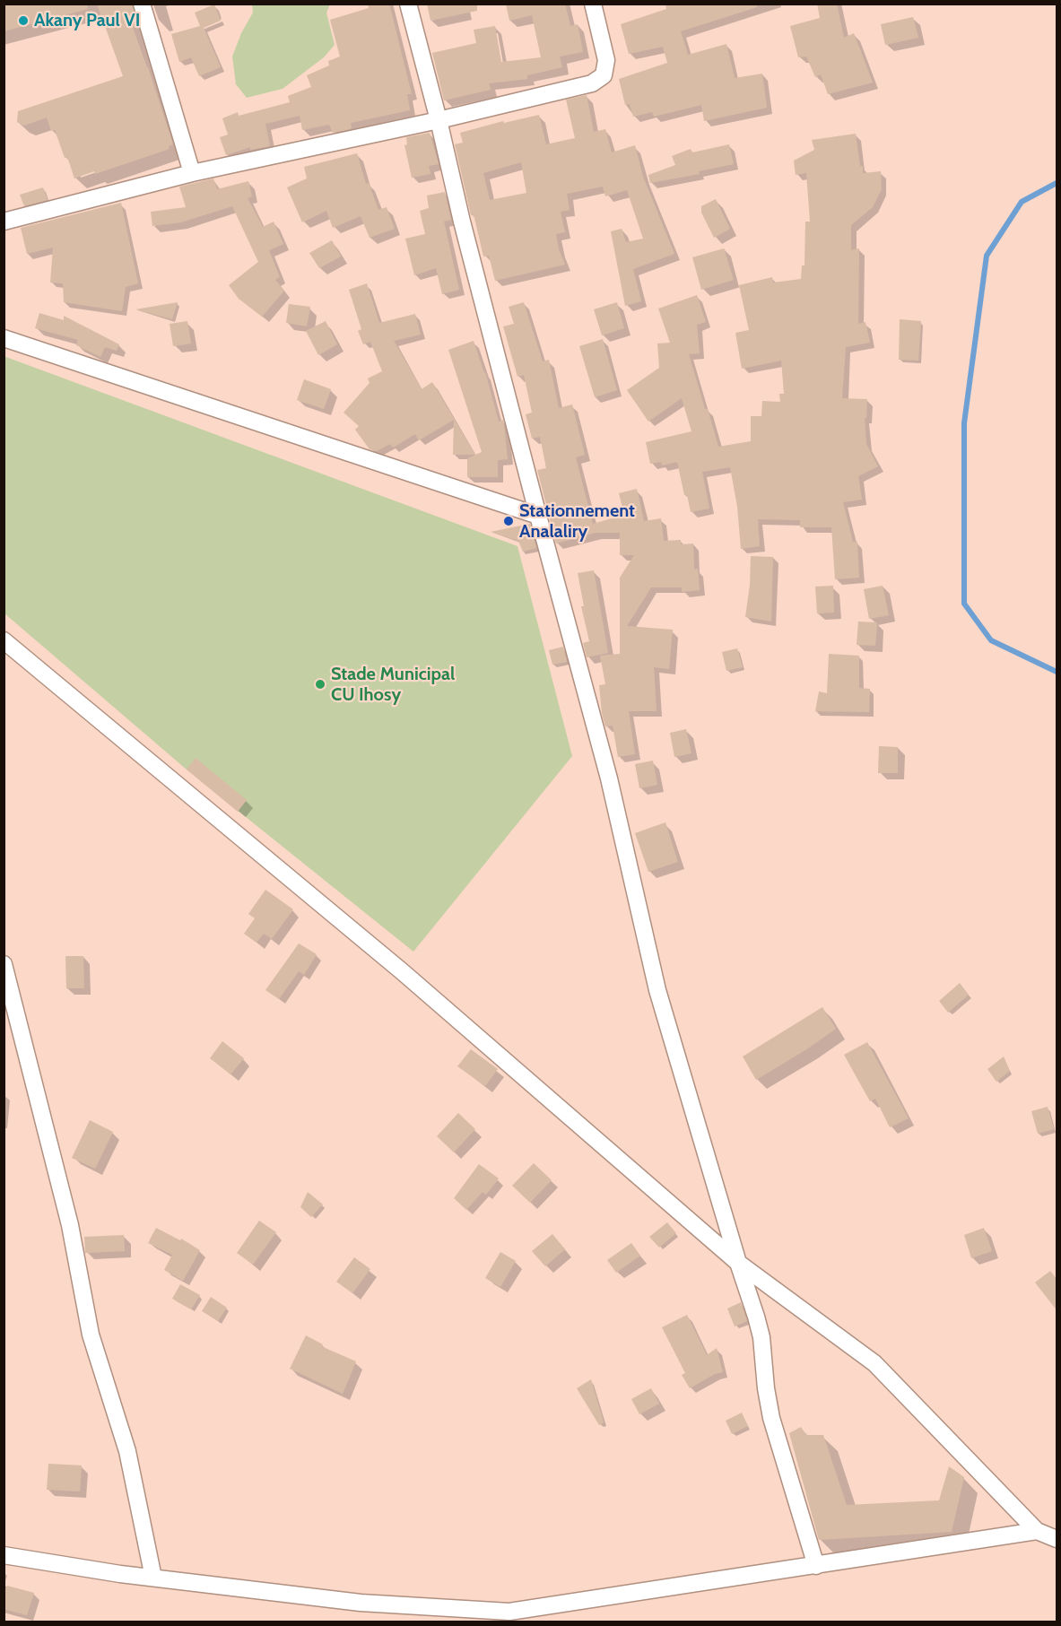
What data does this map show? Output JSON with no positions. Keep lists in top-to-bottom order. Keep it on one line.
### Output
{"places":["Akany Paul VI","Stationnement Analaliry","Stade Municipal CU Ihosy"]}
